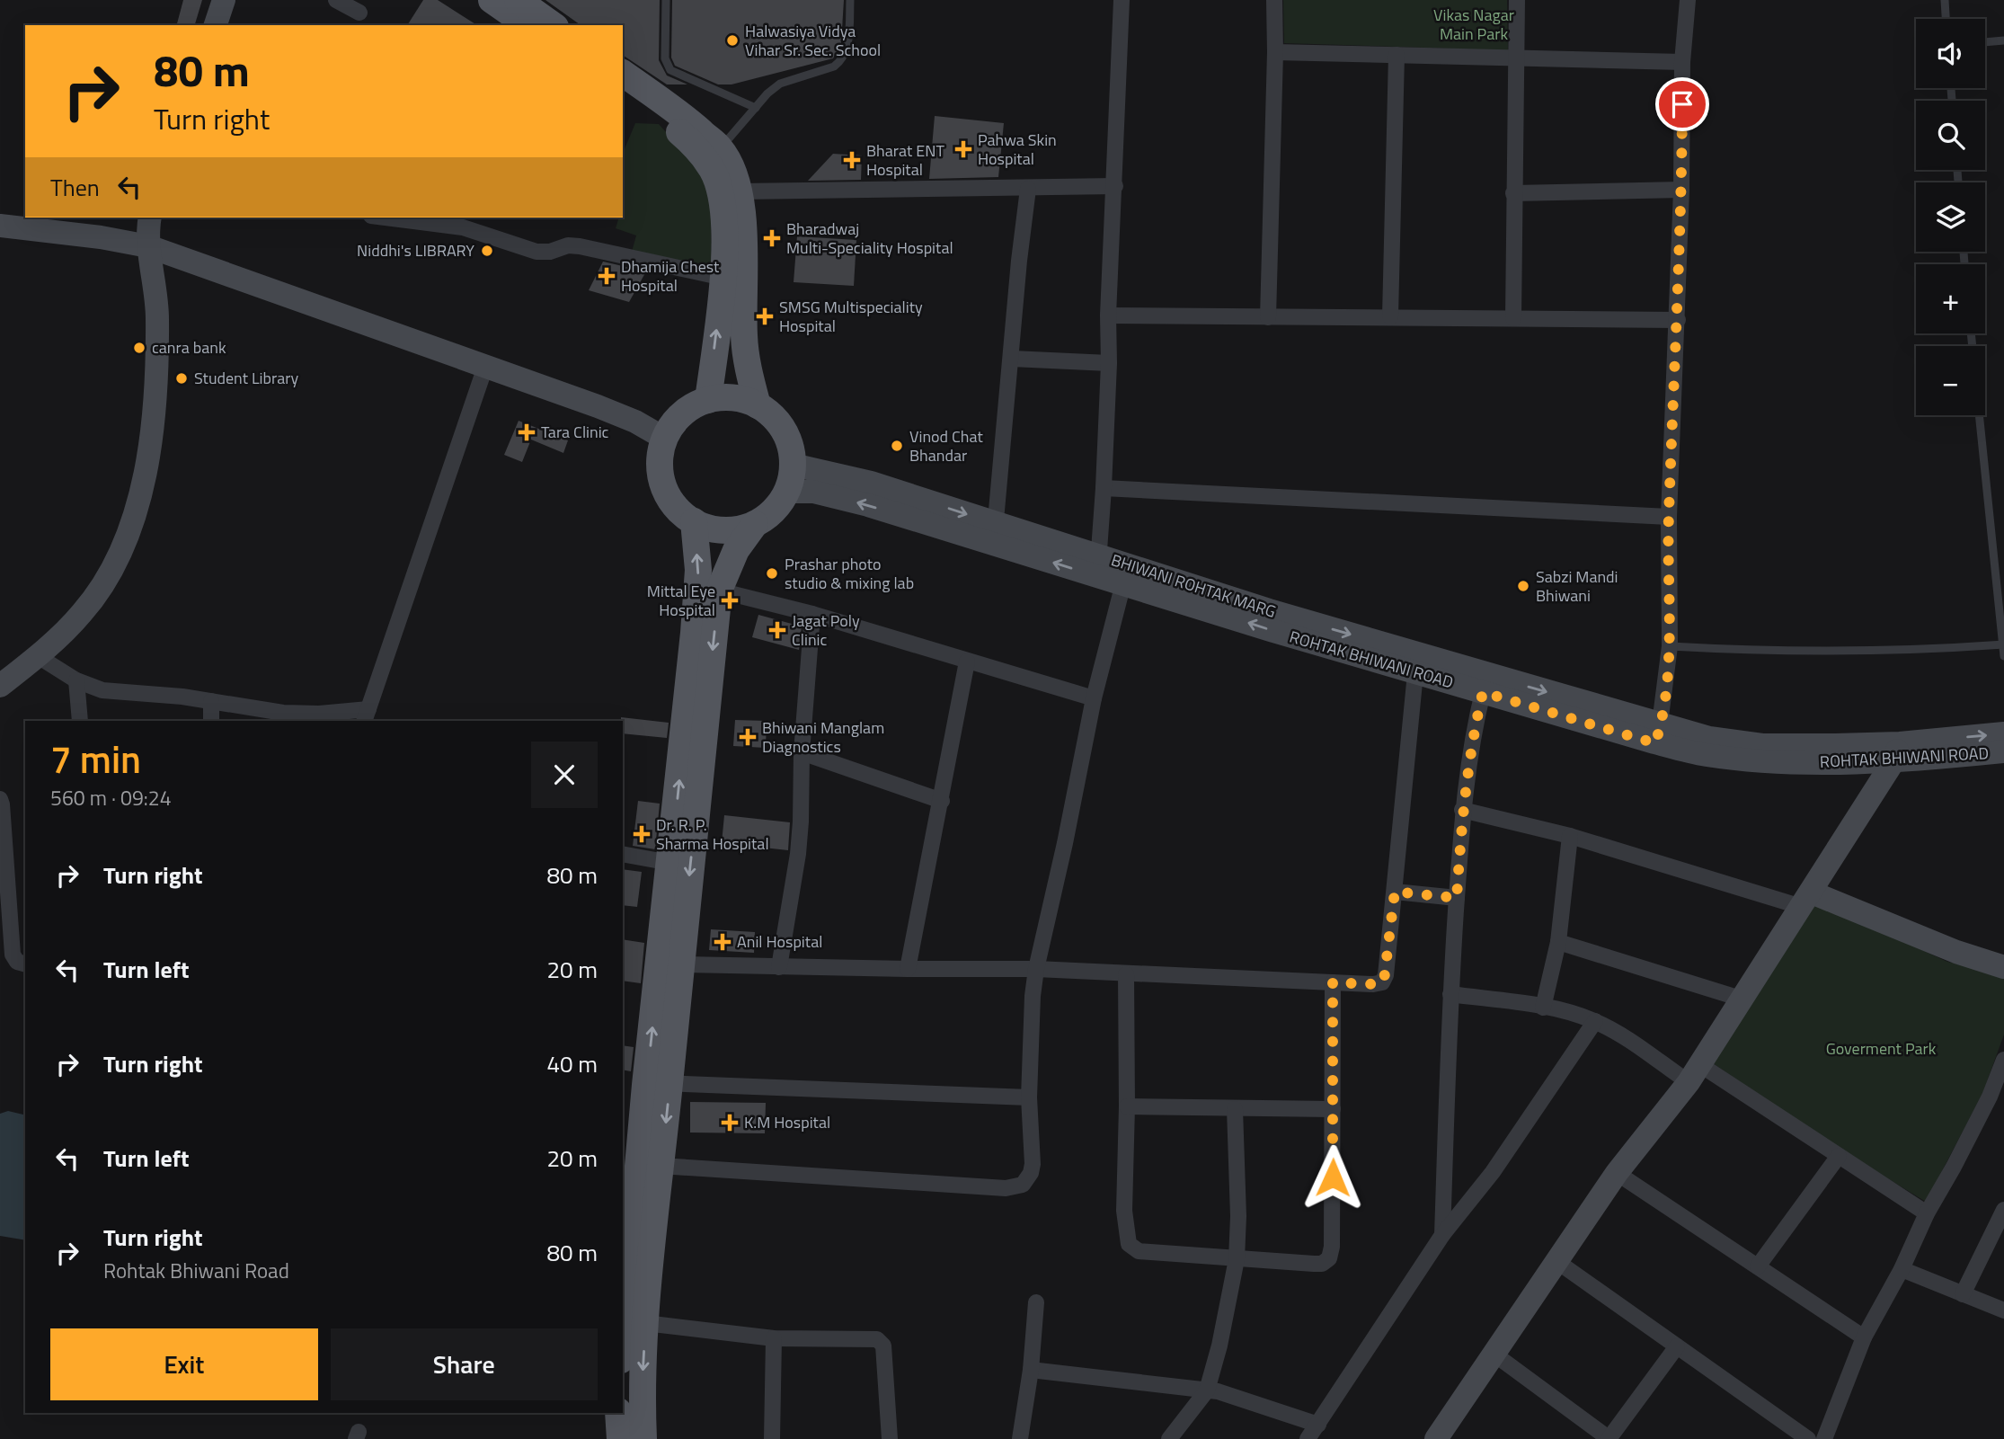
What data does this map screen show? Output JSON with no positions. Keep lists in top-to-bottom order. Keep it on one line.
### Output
{"streets":{"street":["BHIWANI ROHTAK MARG","ROHTAK BHIWANI ROAD"]},"crossings":[["BHIWANI ROHTAK MARG","ROHTAK BHIWANI ROAD"]],"parks":["Vikas Nagar Main Park","Goverment Park"],"places":{"other":["Halwasiya Vidya Vihar Sr. Sec. School","Niddhi's LIBRARY","canra bank","Student Library","Vinod Chat Bhandar","Prashar photo studio & mixing lab","Sabzi Mandi Bhiwani"],"health":["Pahwa Skin Hospital","Bharat ENT Hospital","Bharadwaj Multi-Speciality Hospital","Dhamija Chest Hospital","SMSG Multispeciality Hospital","Tara Clinic","Mittal Eye Hospital","Jagat Poly Clinic","Bhiwani Manglam Diagnostics","Dr. R. P. Sharma Hospital","Anil Hospital","K.M Hospital"]},"page":{"map_buttons":["+","−"],"turn":["80 m","Turn right"],"then":"Then","heading":["7 min","560 m · 09:24"],"list":[{"name":"Turn right","value":"80 m"},{"name":"Turn left","value":"20 m"},{"name":"Turn right","value":"40 m"},{"name":"Turn left","value":"20 m"},{"name":"Turn right","note":"Rohtak Bhiwani Road","value":"80 m"}],"buttons":["Exit","Share"]}}
